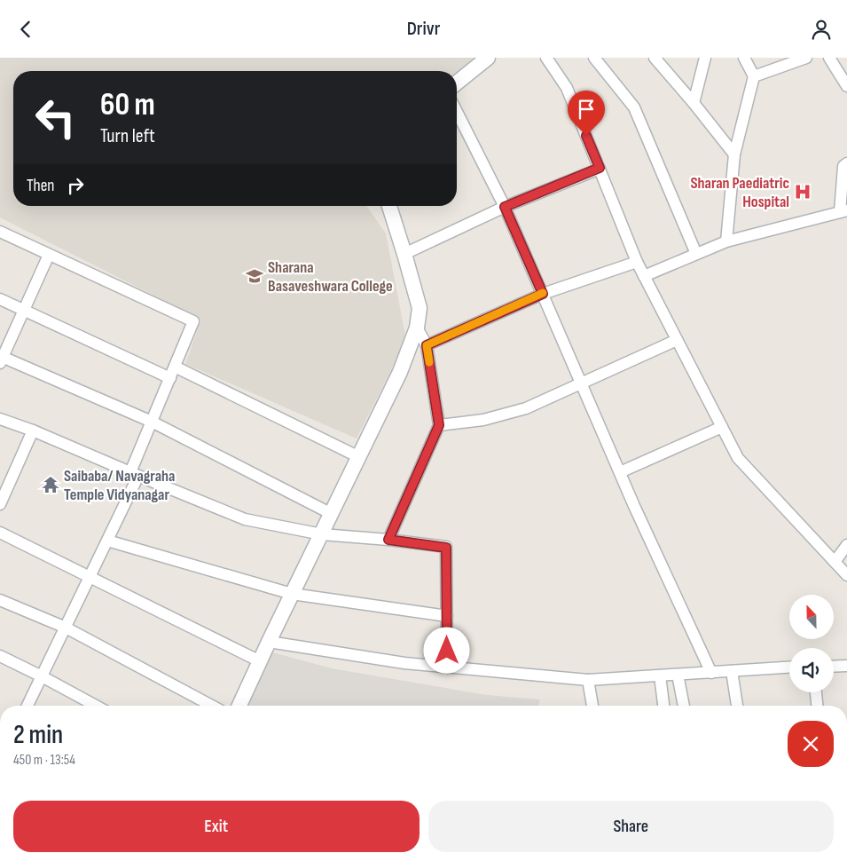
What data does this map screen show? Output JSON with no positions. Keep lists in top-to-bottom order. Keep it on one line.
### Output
{"places":{"hospital":["Sharan Paediatric Hospital"],"school or university":["Sharana Basaveshwara College"],"temple":["Saibaba/ Navagraha Temple Vidyanagar"]},"north":"top","page":{"header":"Drivr","turn":["60 m","Turn left"],"then":"Then","heading":["2 min","450 m · 13:54"],"buttons":["Exit","Share"]}}
